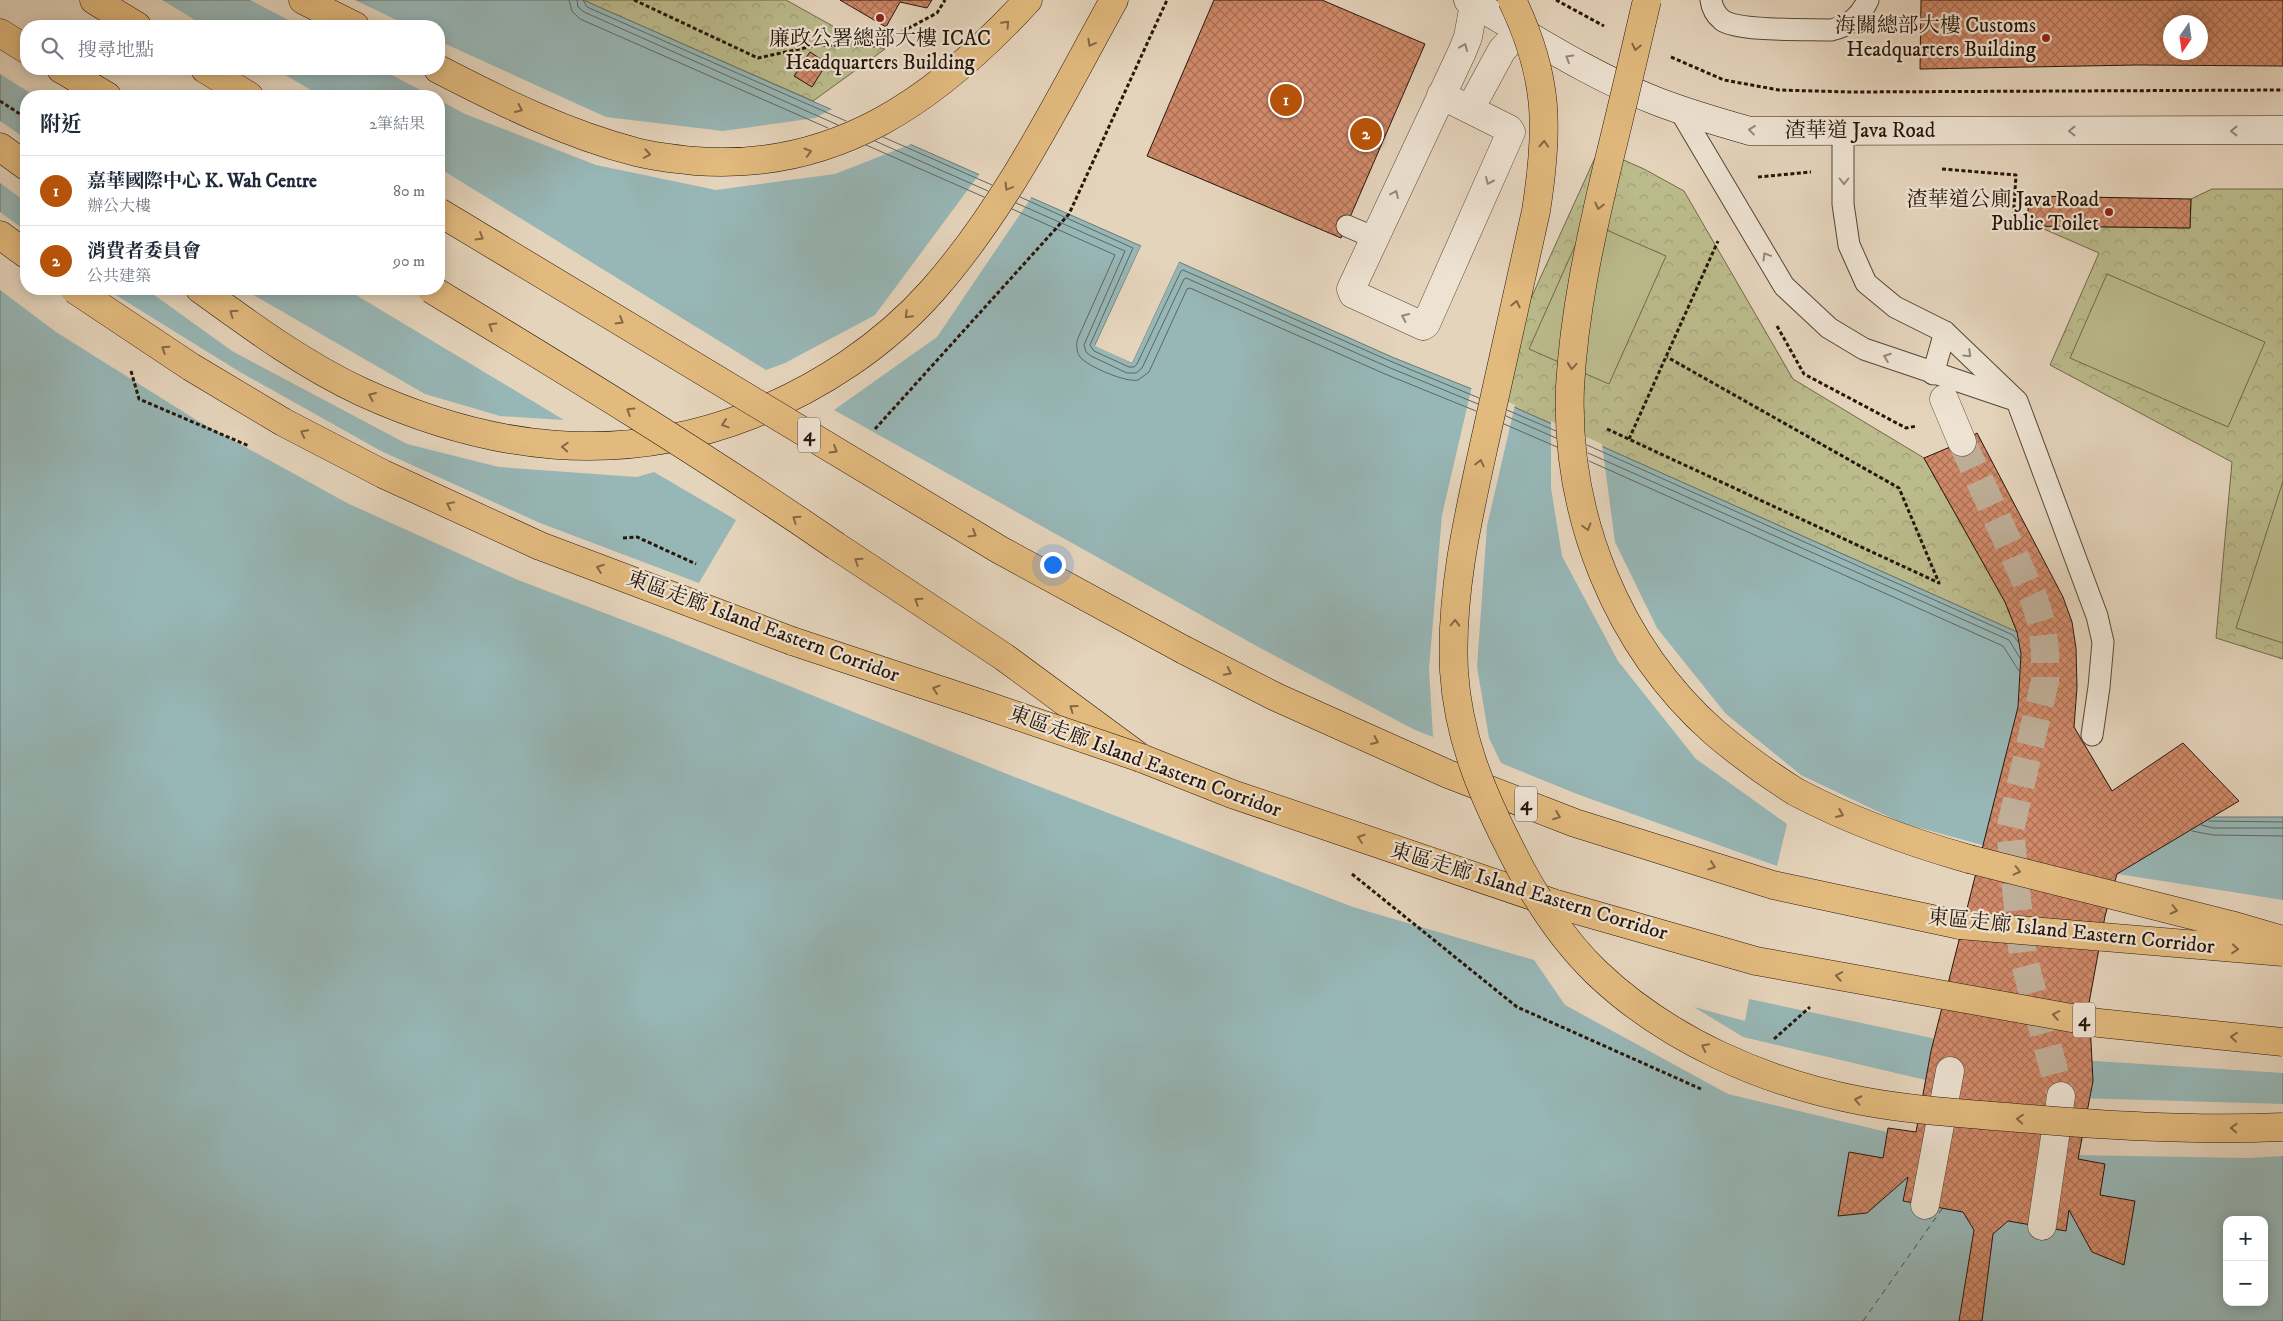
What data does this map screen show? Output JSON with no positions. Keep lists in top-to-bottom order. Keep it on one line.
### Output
{"streets":{"highway":["4","東區走廊 Island Eastern Corridor"],"street":["渣華道 Java Road"]},"crossings":[["4","東區走廊 Island Eastern Corridor"]],"one_way":["渣華道 Java Road"],"places":["廉政公署總部大樓 ICAC Headquarters Building","海關總部大樓 Customs Headquarters Building","渣華道公廁 Java Road Public Toilet"],"north":"bottom","page":{"search":"搜尋地點","pins":["1","2"],"heading":["附近","2筆結果"],"list":[{"mark":"1","name":"嘉華國際中心 K. Wah Centre","note":"辦公大樓","value":"80 m"},{"mark":"2","name":"消費者委員會","note":"公共建築","value":"90 m"}],"map_buttons":["+","−"]}}
